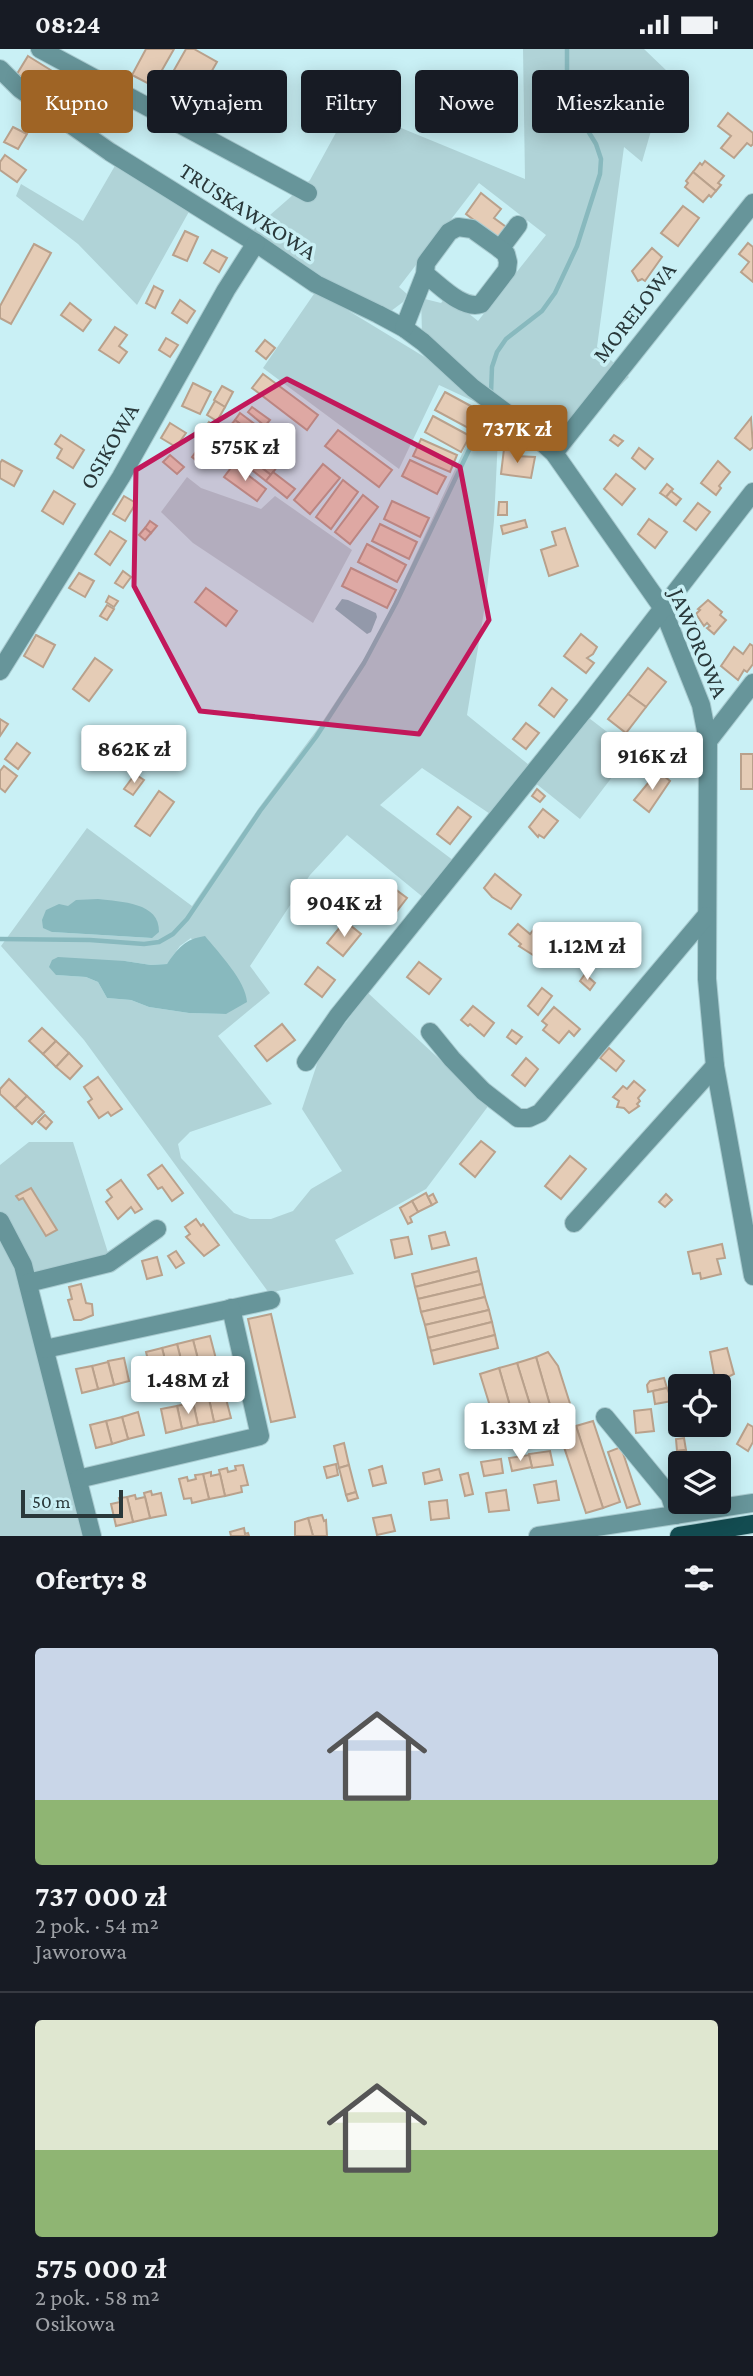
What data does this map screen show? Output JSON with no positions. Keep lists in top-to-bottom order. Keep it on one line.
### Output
{"streets":{"street":["TRUSKAWKOWA","MORELOWA","OSIKOWA","JAWOROWA"]},"crossings":[["TRUSKAWKOWA","OSIKOWA"],["TRUSKAWKOWA","JAWOROWA"],["MORELOWA","JAWOROWA"]],"scale_bar":"50 m","page":{"status":"08:24","chip":["Kupno","Wynajem","Filtry","Nowe","Mieszkanie"],"price":["737K zł","575K zł","862K zł","916K zł","904K zł","1.12M zł","1.48M zł","1.33M zł"],"scale":"50 m","heading":"Oferty: 8","list":[{"name":"737 000 zł","note":"2 pok. · 54 m² · Jaworowa"},{"name":"575 000 zł","note":"2 pok. · 58 m² · Osikowa"}]}}
